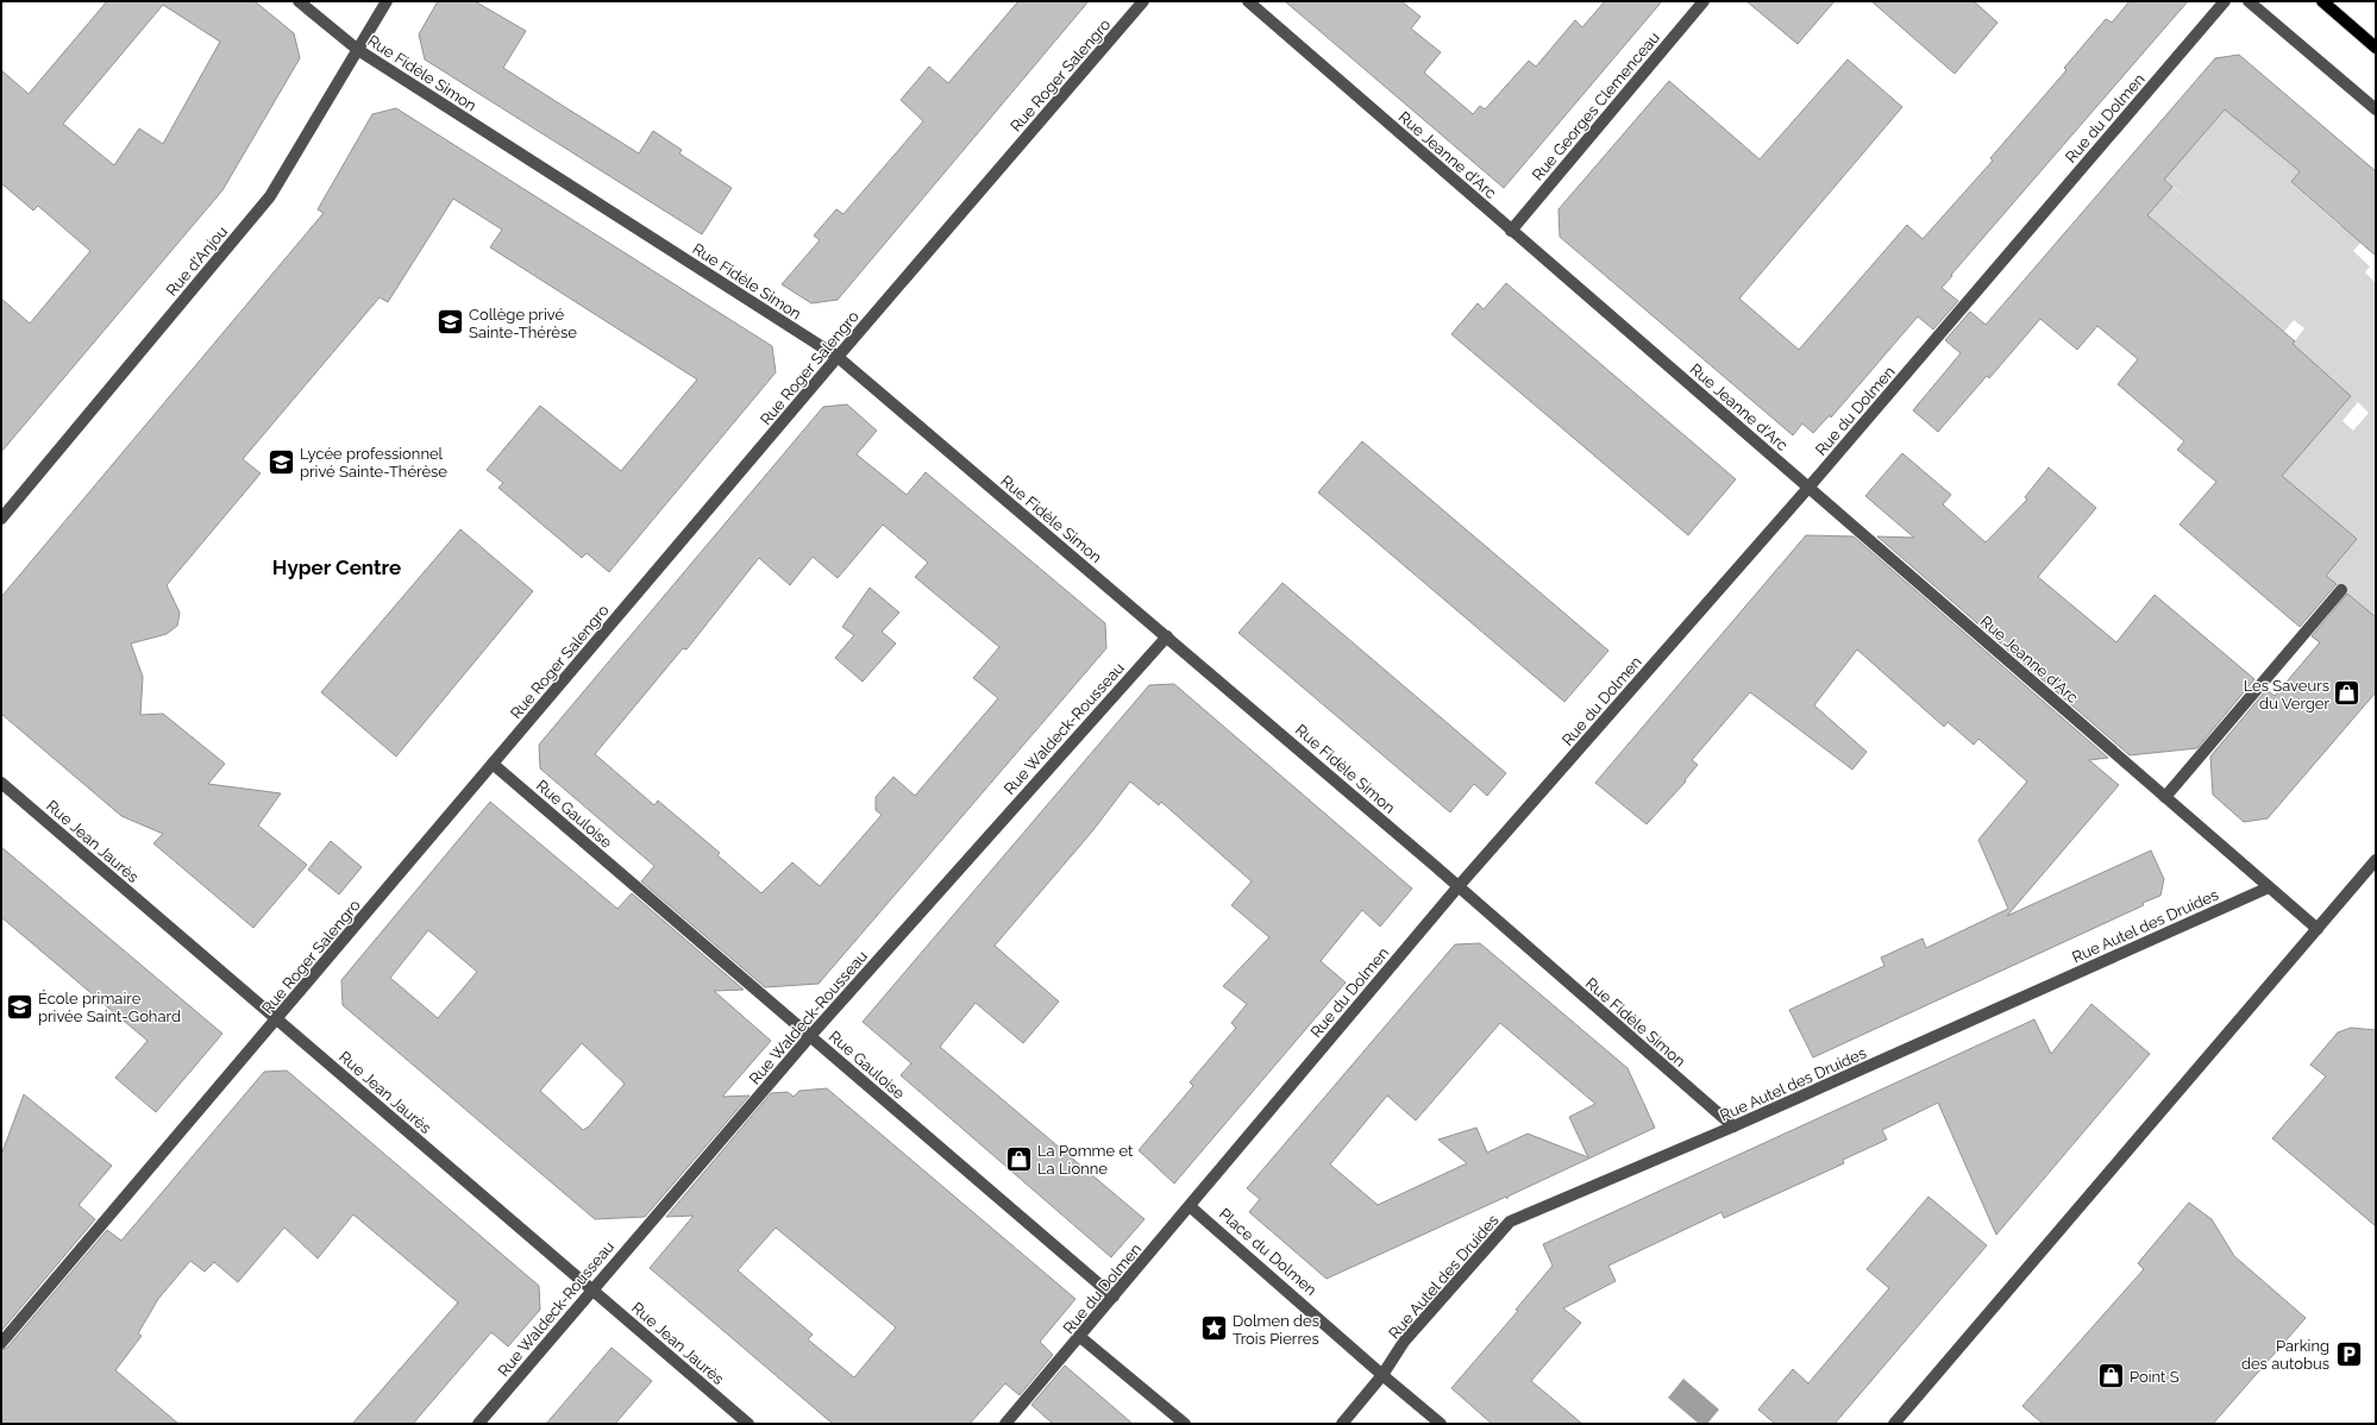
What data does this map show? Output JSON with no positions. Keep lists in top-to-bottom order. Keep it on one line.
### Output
{"streets":{"street":["Rue Fidèle Simon","Rue Roger Salengro","Rue Georges Clemenceau","Rue du Dolmen","Rue Jeanne d'Arc","Rue d'Anjou","Rue Waldeck-Rousseau","Rue Gauloise","Rue Jean Jaurès","Rue Autel des Druides","Place du Dolmen"]},"crossings":[["Rue Fidèle Simon","Rue Roger Salengro"],["Rue Fidèle Simon","Rue du Dolmen"],["Rue Fidèle Simon","Rue d'Anjou"],["Rue Fidèle Simon","Rue Waldeck-Rousseau"],["Rue Fidèle Simon","Rue Autel des Druides"],["Rue Roger Salengro","Rue Gauloise"],["Rue Roger Salengro","Rue Jean Jaurès"],["Rue Georges Clemenceau","Rue Jeanne d'Arc"],["Rue du Dolmen","Rue Jeanne d'Arc"],["Rue du Dolmen","Rue Gauloise"],["Rue du Dolmen","Place du Dolmen"],["Rue Jeanne d'Arc","Rue Autel des Druides"],["Rue Waldeck-Rousseau","Rue Gauloise"],["Rue Waldeck-Rousseau","Rue Jean Jaurès"],["Rue Autel des Druides","Place du Dolmen"]],"districts":["Hyper Centre"],"places":{"school or university":["Collège privé Sainte-Thérèse","Lycée professionnel privé Sainte-Thérèse","École primaire privée Saint-Gohard"],"shop":["Les Saveurs du Verger","La Pomme et La Lionne","Point S"],"place":["Dolmen des Trois Pierres"],"parking":["Parking des autobus"]}}
